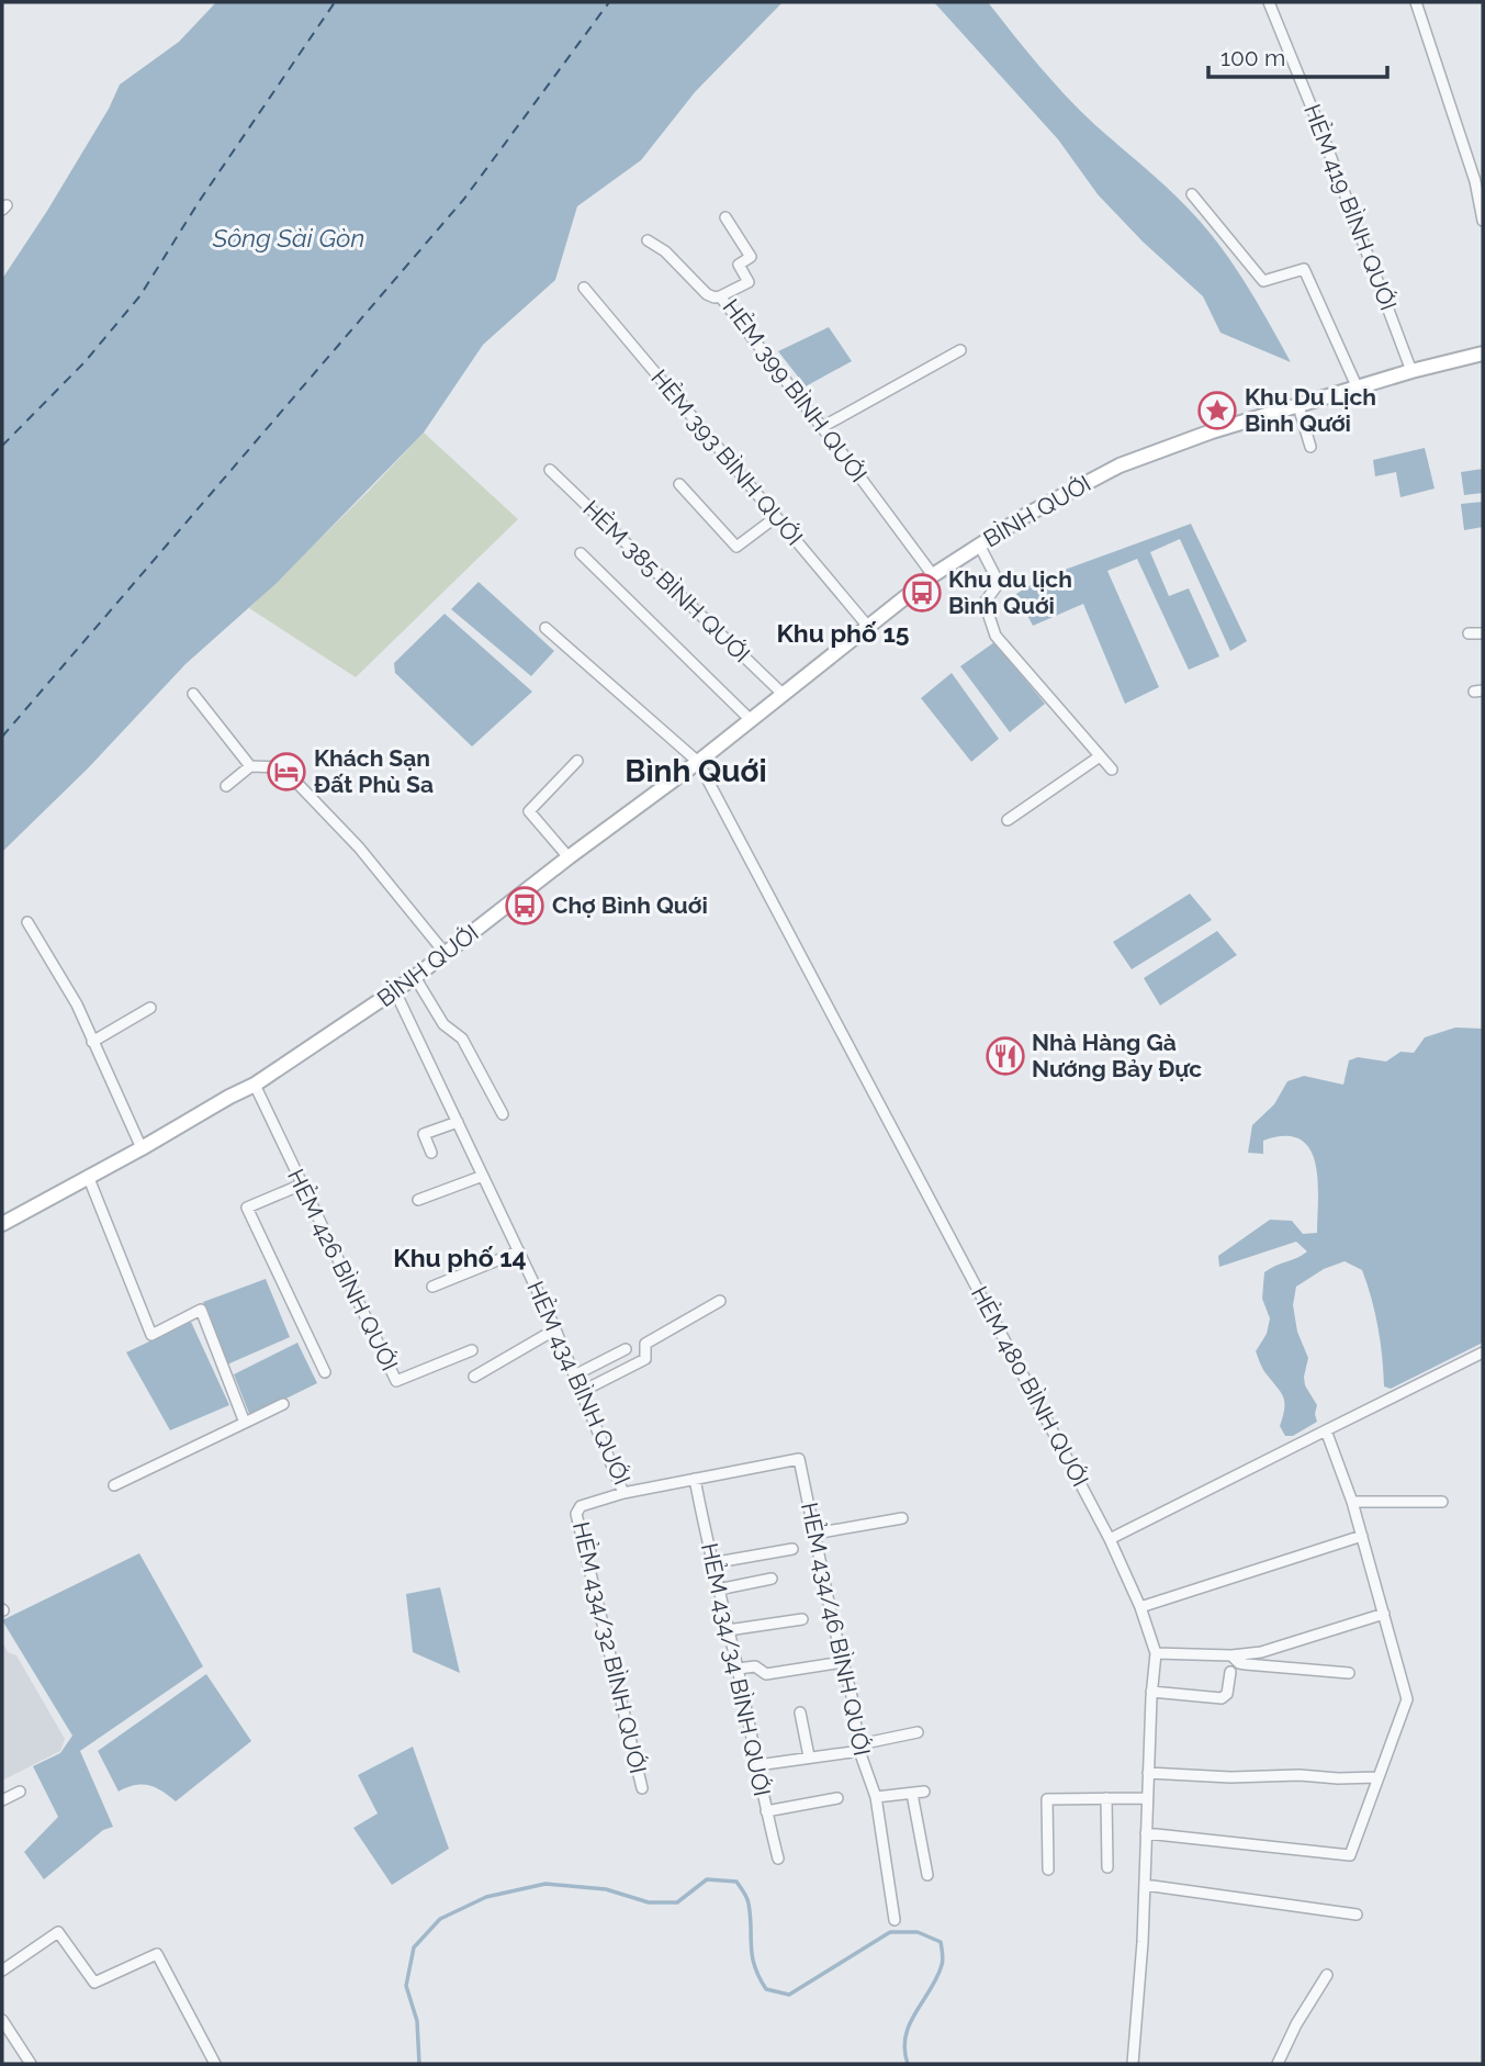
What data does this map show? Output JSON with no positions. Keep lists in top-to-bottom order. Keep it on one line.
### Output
{"streets":{"main road":["BÌNH QUỚI"],"street":["HẺM 419 BÌNH QUỚI","HẺM 399 BÌNH QUỚI","HẺM 393 BÌNH QUỚI","HẺM 385 BÌNH QUỚI","HẺM 426 BÌNH QUỚI","HẺM 434 BÌNH QUỚI","HẺM 480 BÌNH QUỚI","HẺM 434/46 BÌNH QUỚI","HẺM 434/32 BÌNH QUỚI","HẺM 434/34 BÌNH QUỚI"]},"crossings":[["HẺM 419 BÌNH QUỚI","BÌNH QUỚI"],["HẺM 399 BÌNH QUỚI","BÌNH QUỚI"],["HẺM 393 BÌNH QUỚI","BÌNH QUỚI"],["BÌNH QUỚI","HẺM 385 BÌNH QUỚI"],["BÌNH QUỚI","HẺM 426 BÌNH QUỚI"],["BÌNH QUỚI","HẺM 434 BÌNH QUỚI"],["BÌNH QUỚI","HẺM 480 BÌNH QUỚI"],["HẺM 434 BÌNH QUỚI","HẺM 434/46 BÌNH QUỚI"],["HẺM 434 BÌNH QUỚI","HẺM 434/32 BÌNH QUỚI"],["HẺM 434 BÌNH QUỚI","HẺM 434/34 BÌNH QUỚI"]],"districts":["Khu phố 15","Bình Quới","Khu phố 14"],"water":["Sông Sài Gòn"],"places":{"place":["Khu Du Lịch Bình Qưới"],"bus stop":["Khu du lịch Bình Quới","Chợ Bình Quới"],"hotel":["Khách Sạn Đất Phù Sa"],"restaurant":["Nhà Hàng Gà Nướng Bảy Đực"]},"scale_bar":"100 m"}
